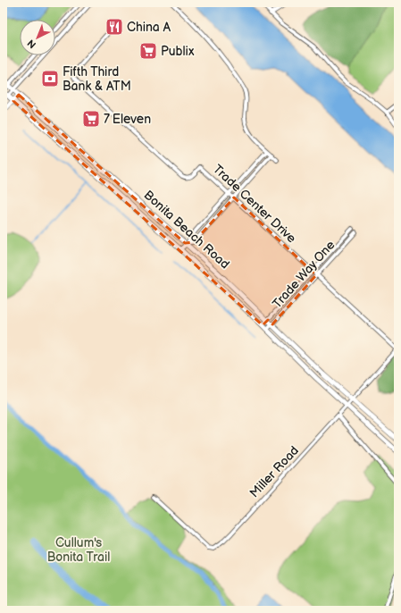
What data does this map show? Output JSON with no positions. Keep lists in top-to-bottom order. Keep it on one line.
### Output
{"streets":{"street":["Trade Center Drive","Bonita Beach Road","Trade Way One","Miller Road"]},"crossings":[["Trade Center Drive","Trade Way One"],["Trade Center Drive","Miller Road"],["Bonita Beach Road","Trade Way One"],["Bonita Beach Road","Miller Road"]],"parks":["Cullum's Bonita Trail"],"places":{"restaurant":["China A"],"supermarket":["Publix","7 Eleven"],"bank":["Fifth Third Bank & ATM"]},"north":"bottom left"}
